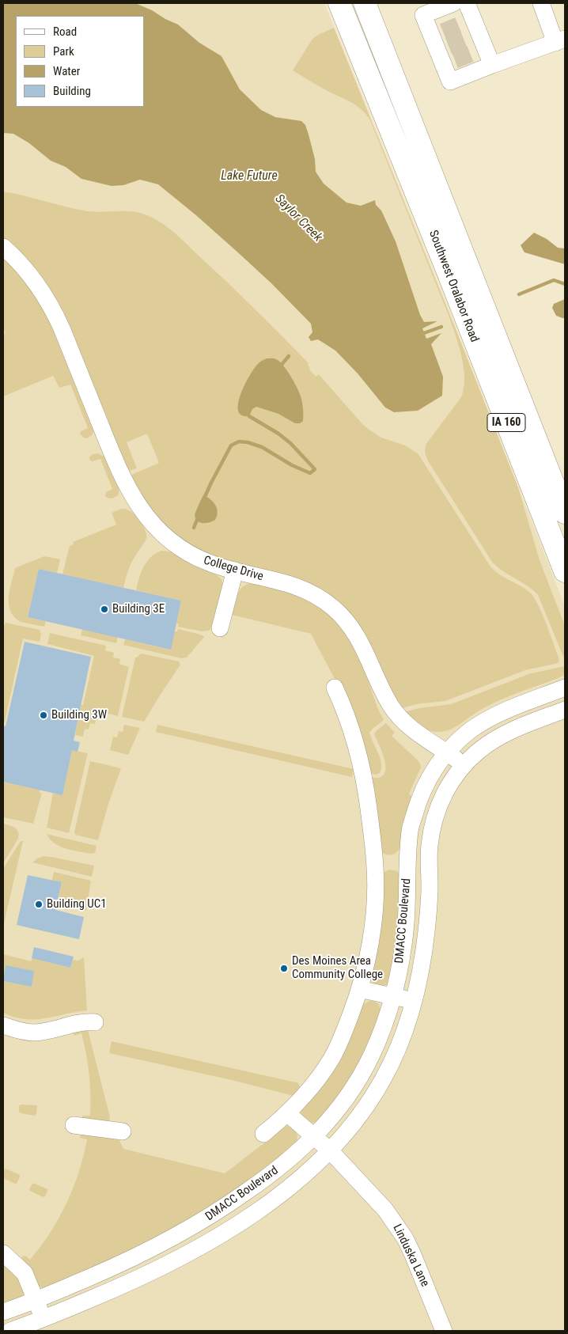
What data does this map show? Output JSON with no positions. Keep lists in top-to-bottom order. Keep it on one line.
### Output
{"streets":{"main road":["Southwest Oralabor Road","IA 160"],"street":["College Drive","DMACC Boulevard","Linduska Lane"]},"crossings":[["College Drive","DMACC Boulevard"],["DMACC Boulevard","Linduska Lane"]],"water":["Lake Future","Saylor Creek"],"places":["Building 3E","Building 3W","Building UC1","Des Moines Area Community College"],"legend":["Road","Park","Water","Building"]}
